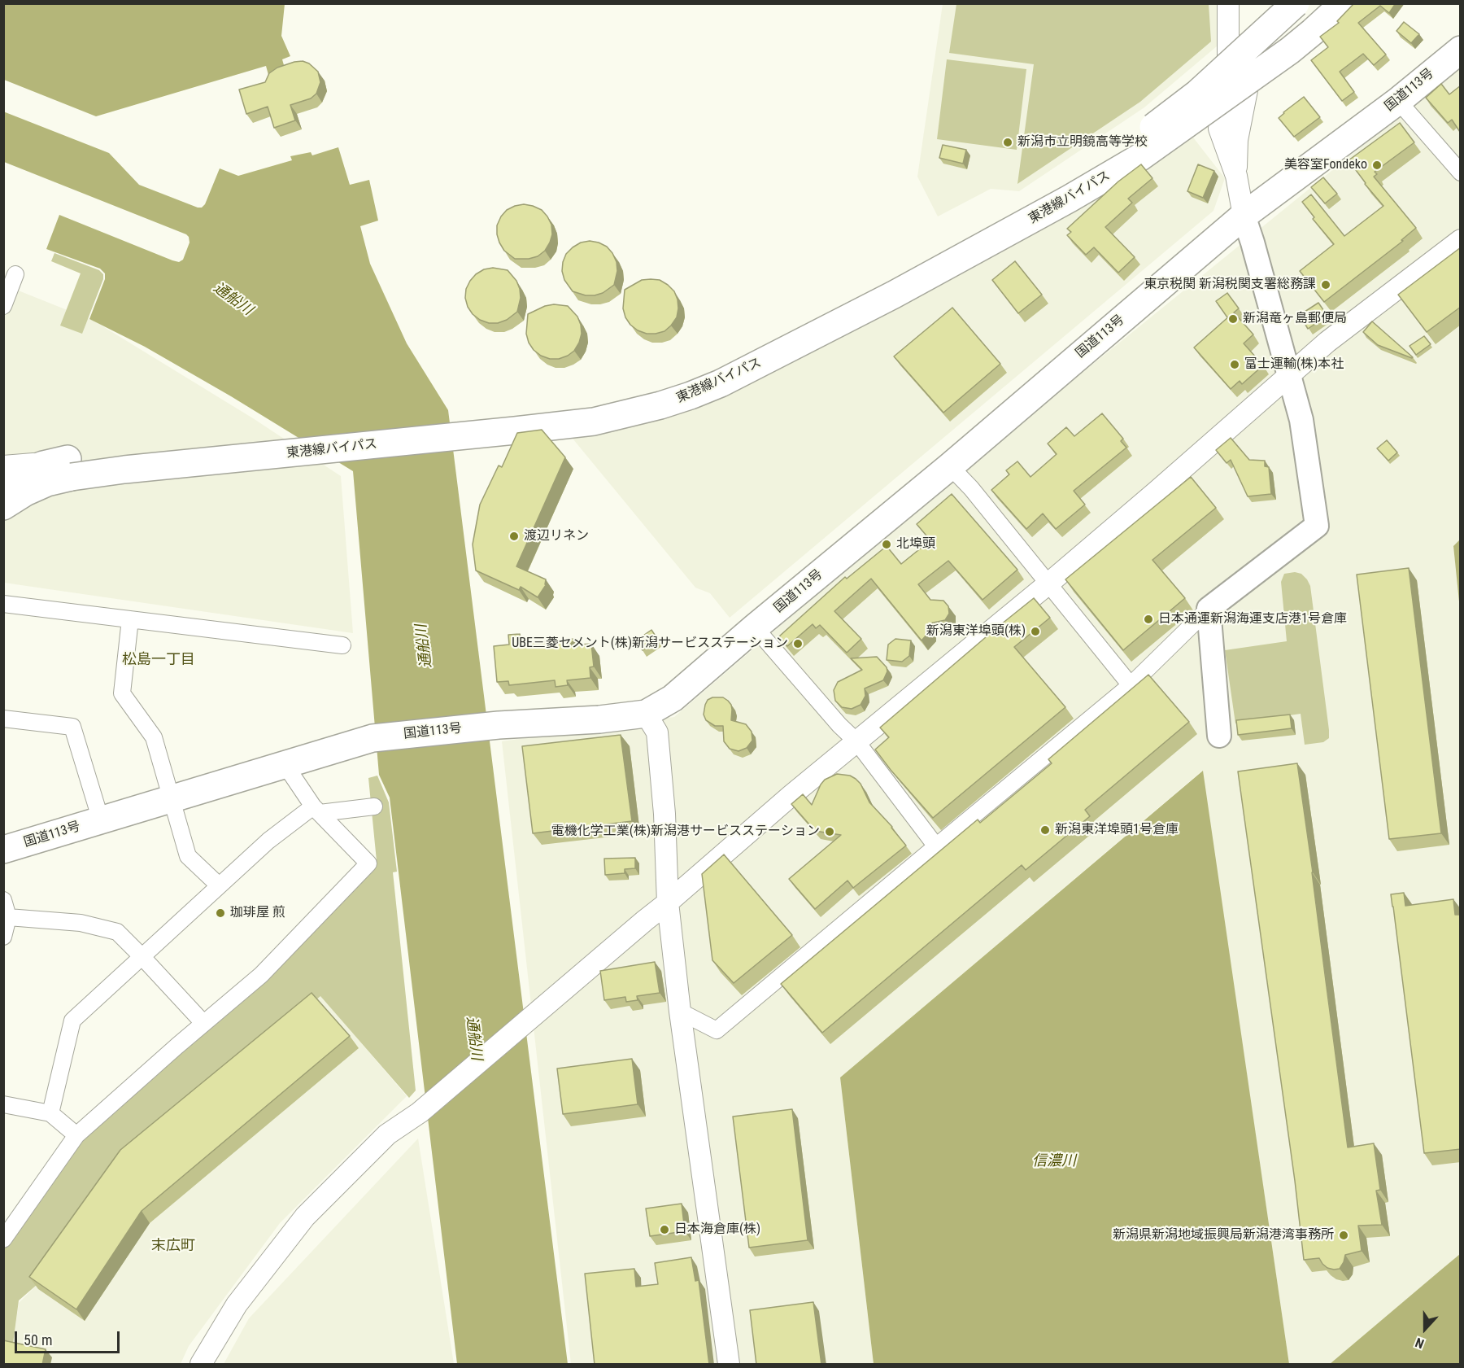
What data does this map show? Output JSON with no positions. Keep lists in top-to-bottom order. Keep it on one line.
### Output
{"streets":{"highway":["国道113号","東港線バイパス"]},"districts":["松島一丁目","末広町"],"water":["通船川","信濃川"],"places":["新潟市立明鏡高等学校","美容室Fondeko","東京税関 新潟税関支署総務課","新潟竜ヶ島郵便局","富士運輸(株)本社","渡辺リネン","北埠頭","日本通運新潟海運支店港1号倉庫","新潟東洋埠頭(株)","UBE三菱セメント(株)新潟サービスステーション","新潟東洋埠頭1号倉庫","電機化学工業(株)新潟港サービスステーション","珈琲屋 煎","日本海倉庫(株)","新潟県新潟地域振興局新潟港湾事務所"],"scale_bar":"50 m","north":"bottom"}
